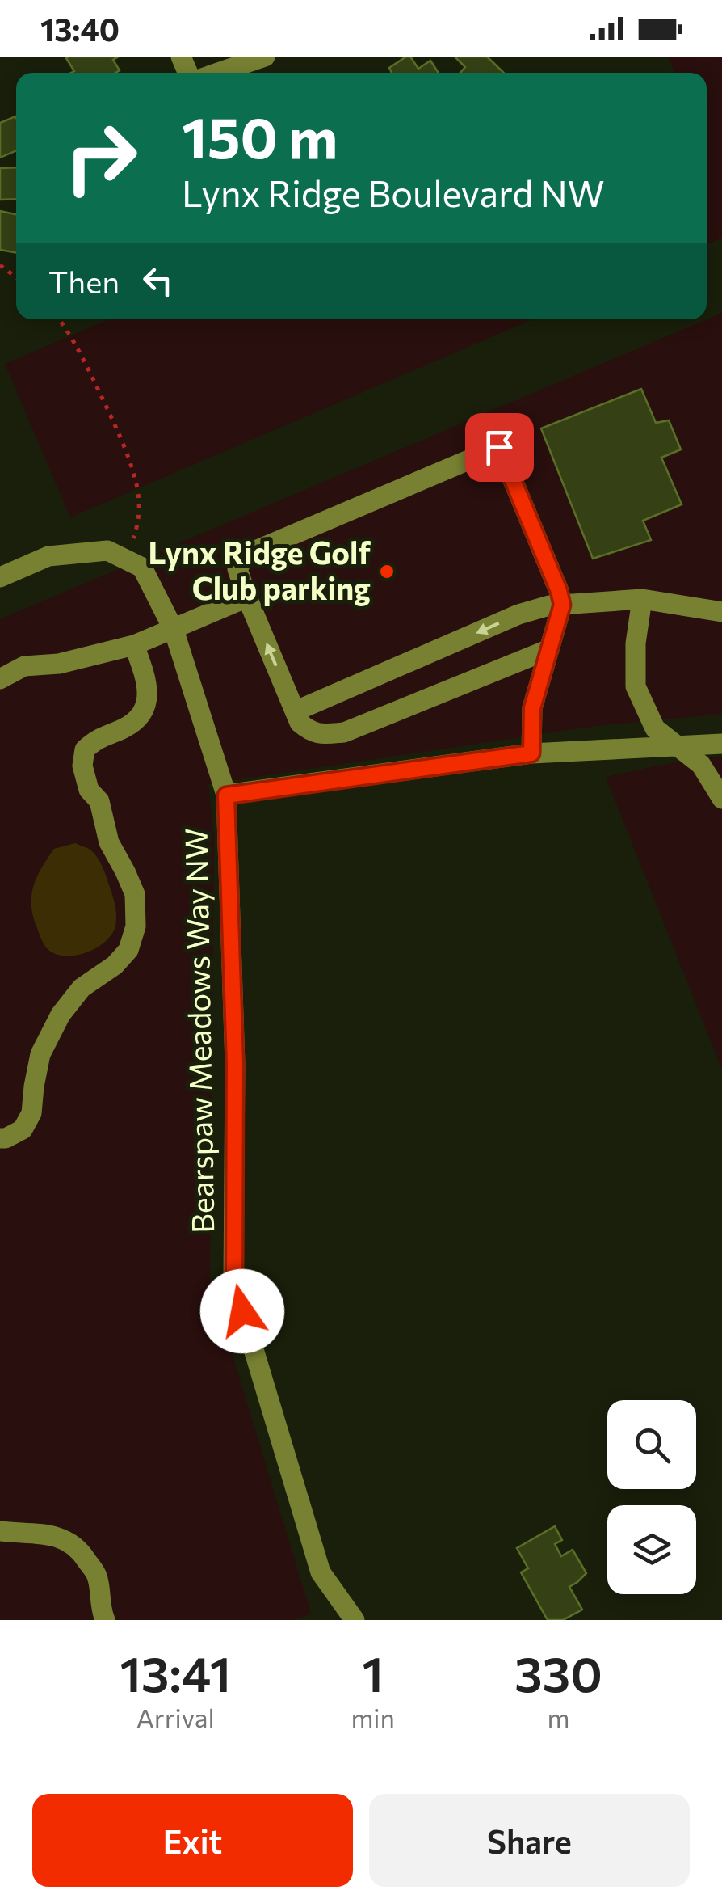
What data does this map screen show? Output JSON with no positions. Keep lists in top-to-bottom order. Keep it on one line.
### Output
{"streets":{"street":["Bearspaw Meadows Way NW"]},"places":["Lynx Ridge Golf Club parking"],"page":{"status":"13:40","turn":["150 m","Lynx Ridge Boulevard NW"],"then":"Then","eta":["13:41","Arrival","1","min","330","m"],"buttons":["Exit","Share"]}}
